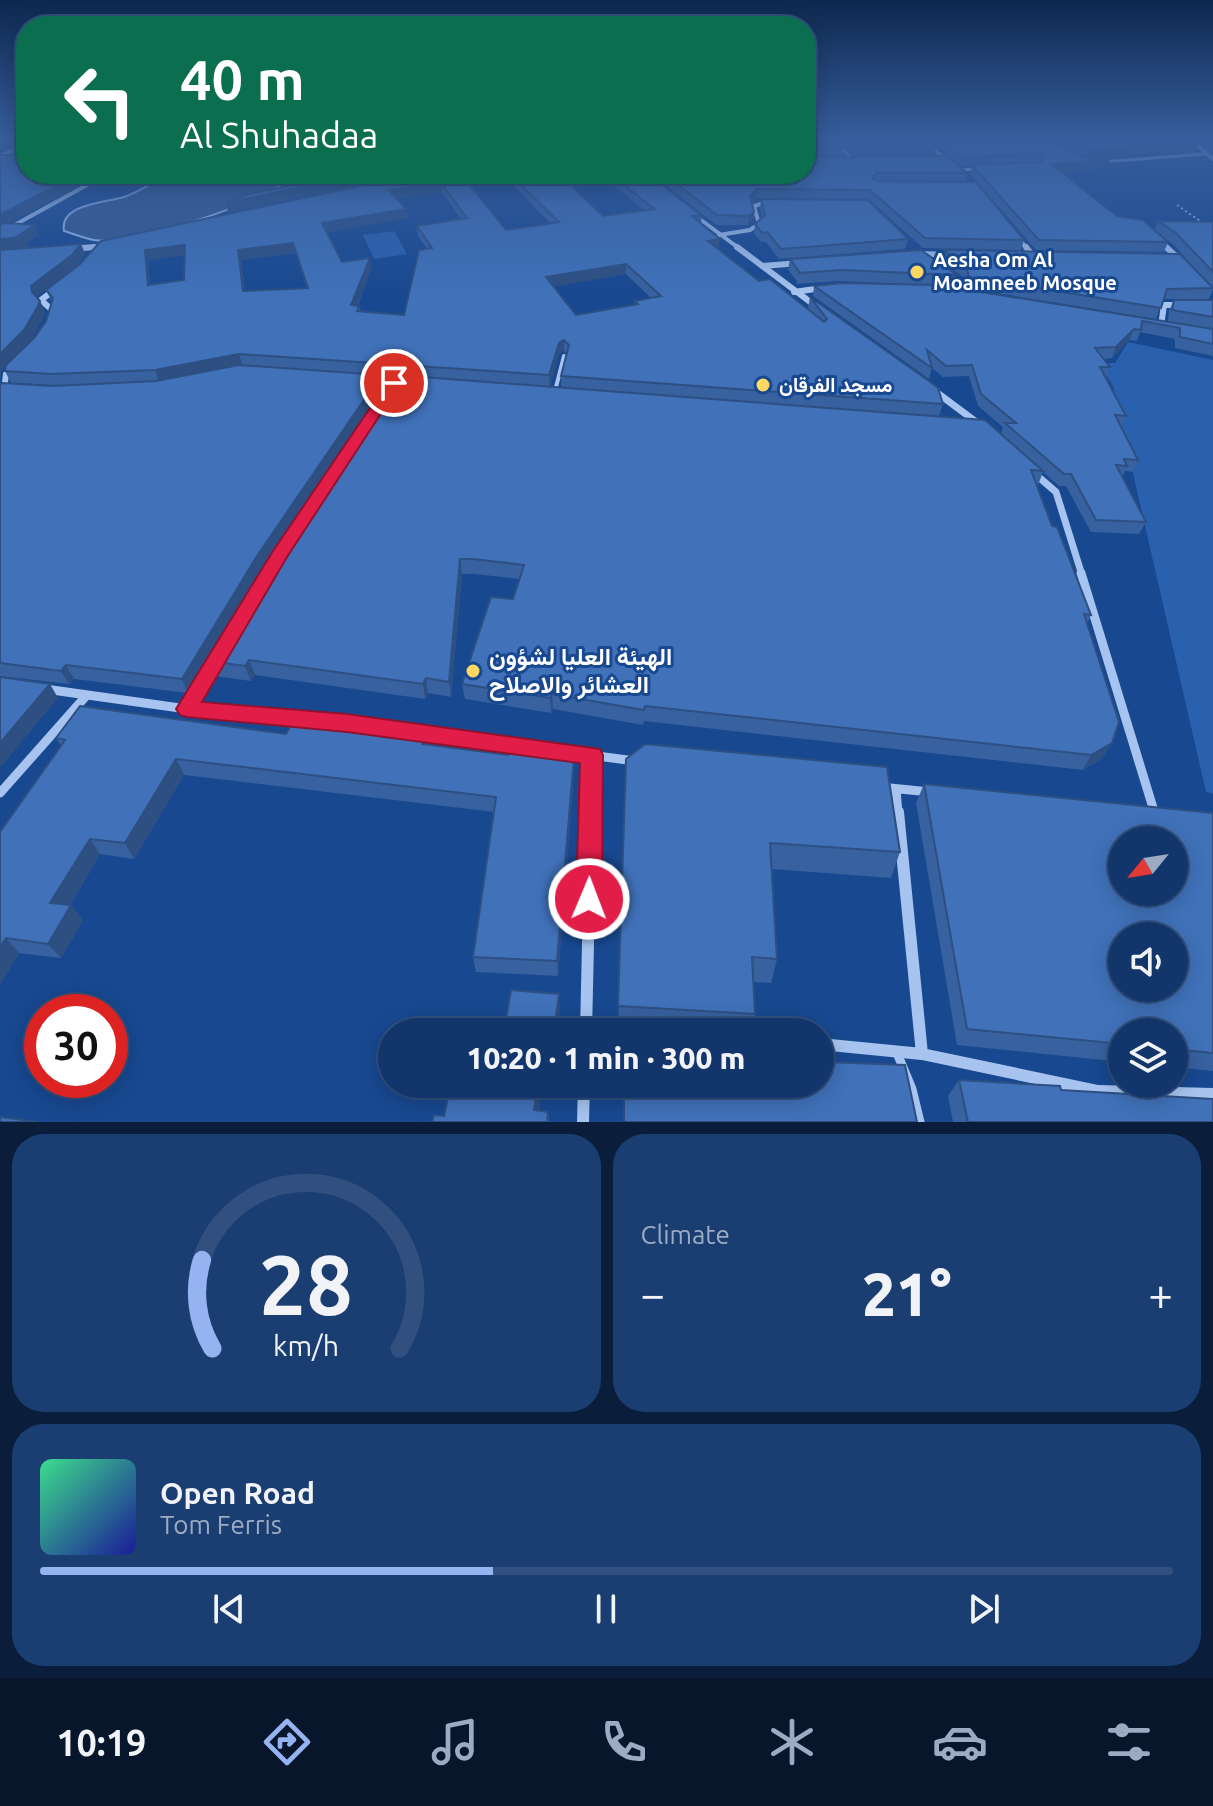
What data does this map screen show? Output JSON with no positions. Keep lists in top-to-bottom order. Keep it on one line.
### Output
{"places":["Aesha Om Al Moamneeb Mosque","مسجد الفرقان","الهيئة العليا لشؤون العشائر والاصلاح"],"north":"bottom left","page":{"turn":["40 m","Al Shuhadaa"],"limit":"30","trip":"10:20 · 1 min · 300 m","tile":"Climate","heat":["−","21°","+"],"song":["Open Road","Tom Ferris"],"tabs":"10:19","gauge":["28","km/h"]}}
